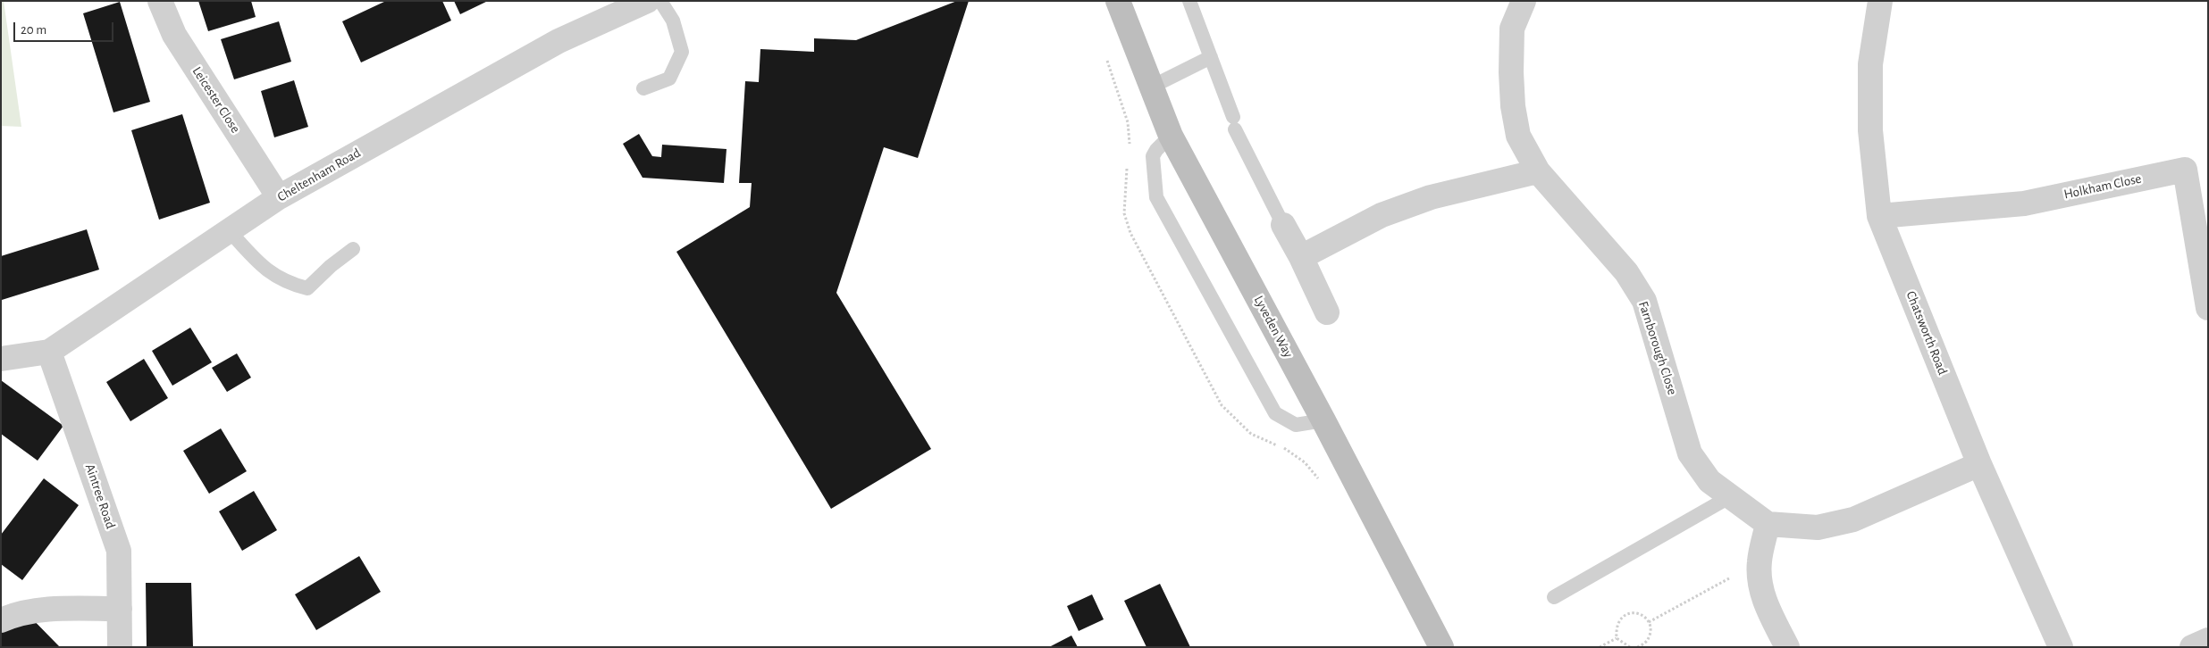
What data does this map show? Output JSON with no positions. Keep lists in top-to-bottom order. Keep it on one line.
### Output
{"streets":{"street":["Leicester Close","Cheltenham Road","Holkham Close","Lyveden Way","Chatsworth Road","Farnborough Close","Aintree Road"]},"crossings":[["Leicester Close","Cheltenham Road"],["Cheltenham Road","Aintree Road"],["Holkham Close","Chatsworth Road"]],"scale_bar":"20 m"}
